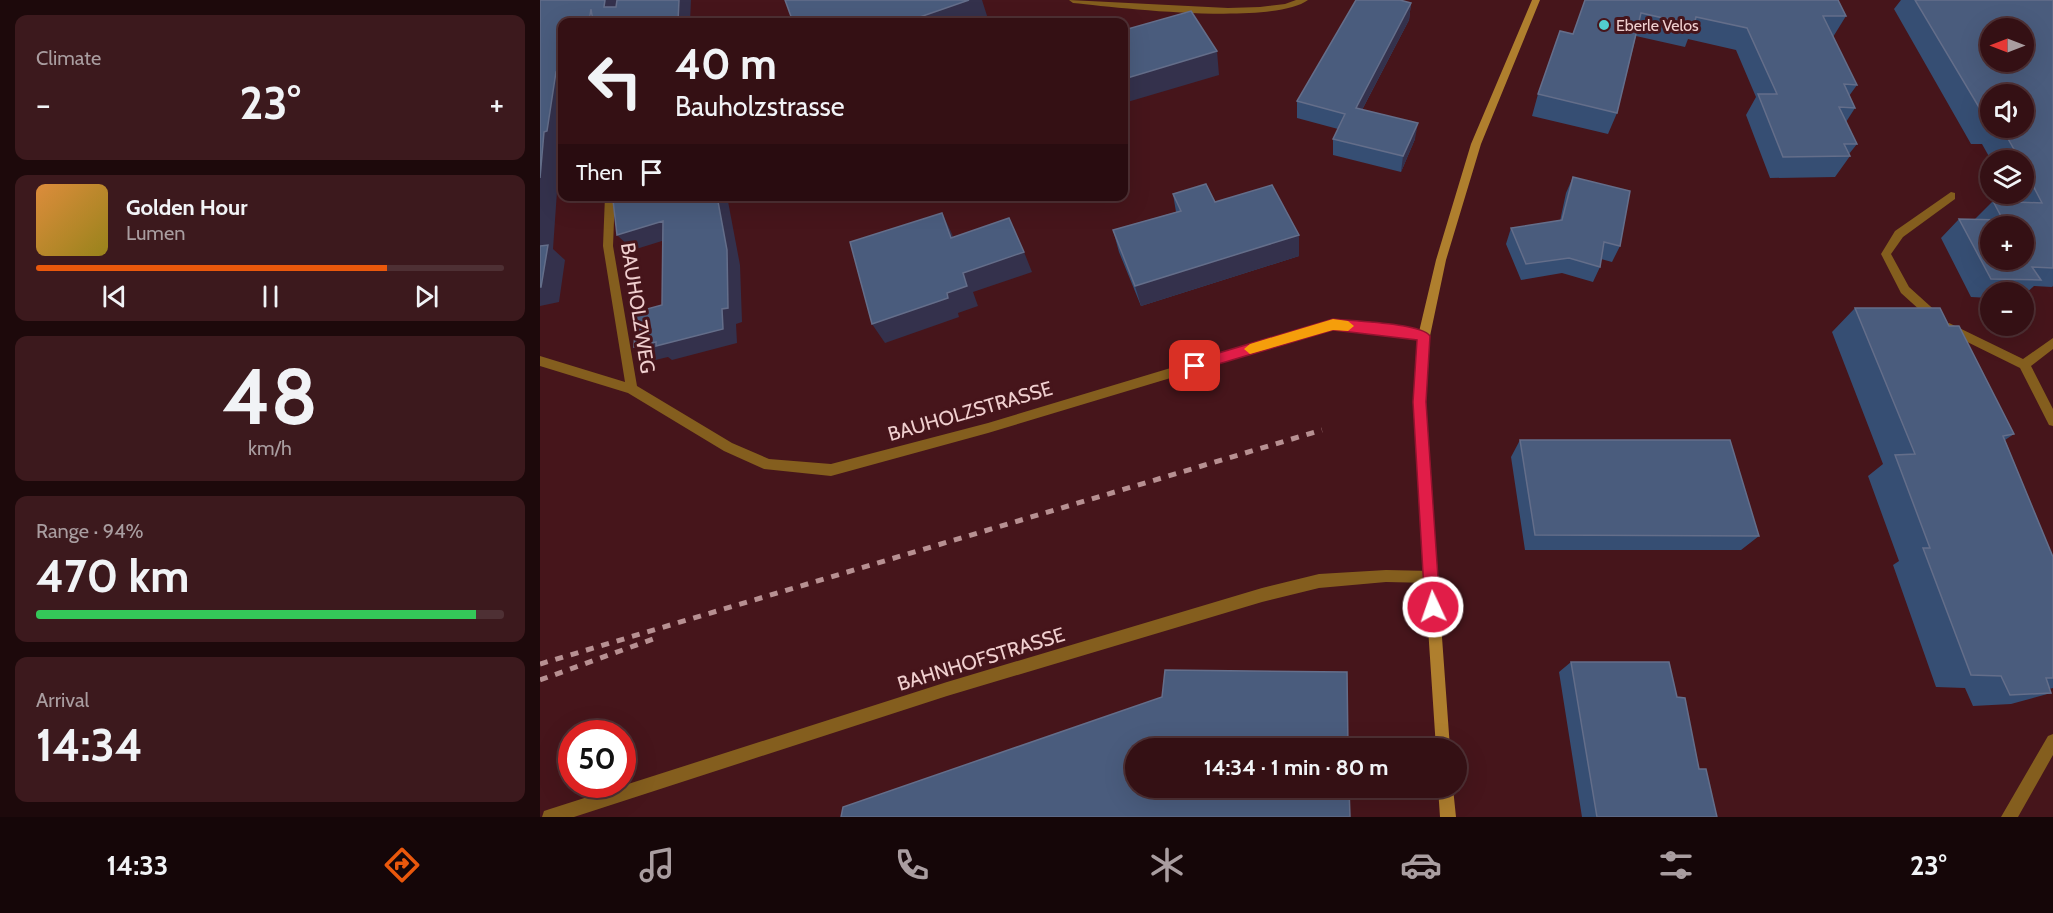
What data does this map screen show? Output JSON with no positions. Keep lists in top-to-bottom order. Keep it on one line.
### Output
{"streets":{"street":["BAUHOLZWEG","BAUHOLZSTRASSE","BAHNHOFSTRASSE"]},"crossings":[["BAUHOLZWEG","BAUHOLZSTRASSE"]],"places":["Eberle Velos"],"north":"left","page":{"tile":["Climate",["48","km/h"],["Range · 94%","470 km"],["Arrival","14:34"]],"map_buttons":["+","−"],"turn":["40 m","Bauholzstrasse"],"heat":["−","23°","+"],"then":"Then","song":["Golden Hour","Lumen"],"limit":"50","trip":"14:34 · 1 min · 80 m","tabs":["14:33","23°"]}}
